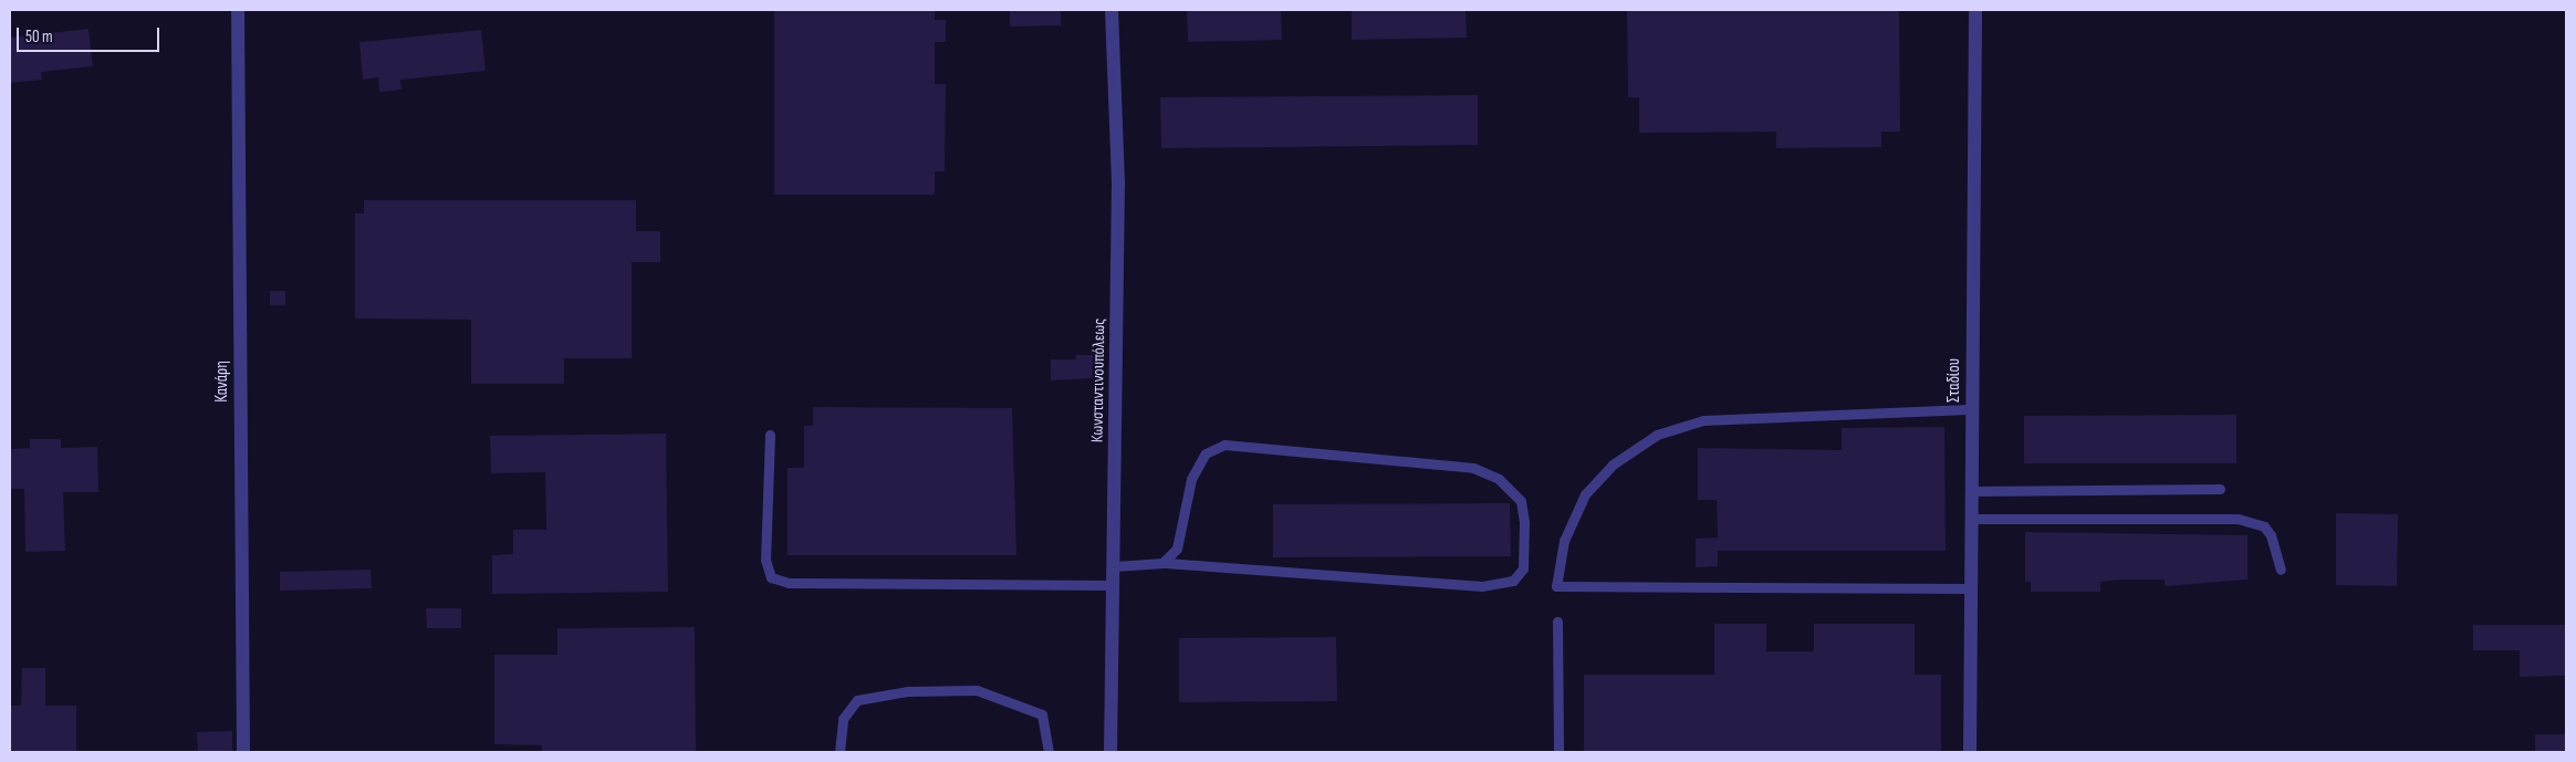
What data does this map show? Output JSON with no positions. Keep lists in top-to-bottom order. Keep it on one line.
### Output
{"streets":{"street":["Κωνσταντινουπόλεως","Σταδίου","Κανάρη"]},"scale_bar":"50 m"}
